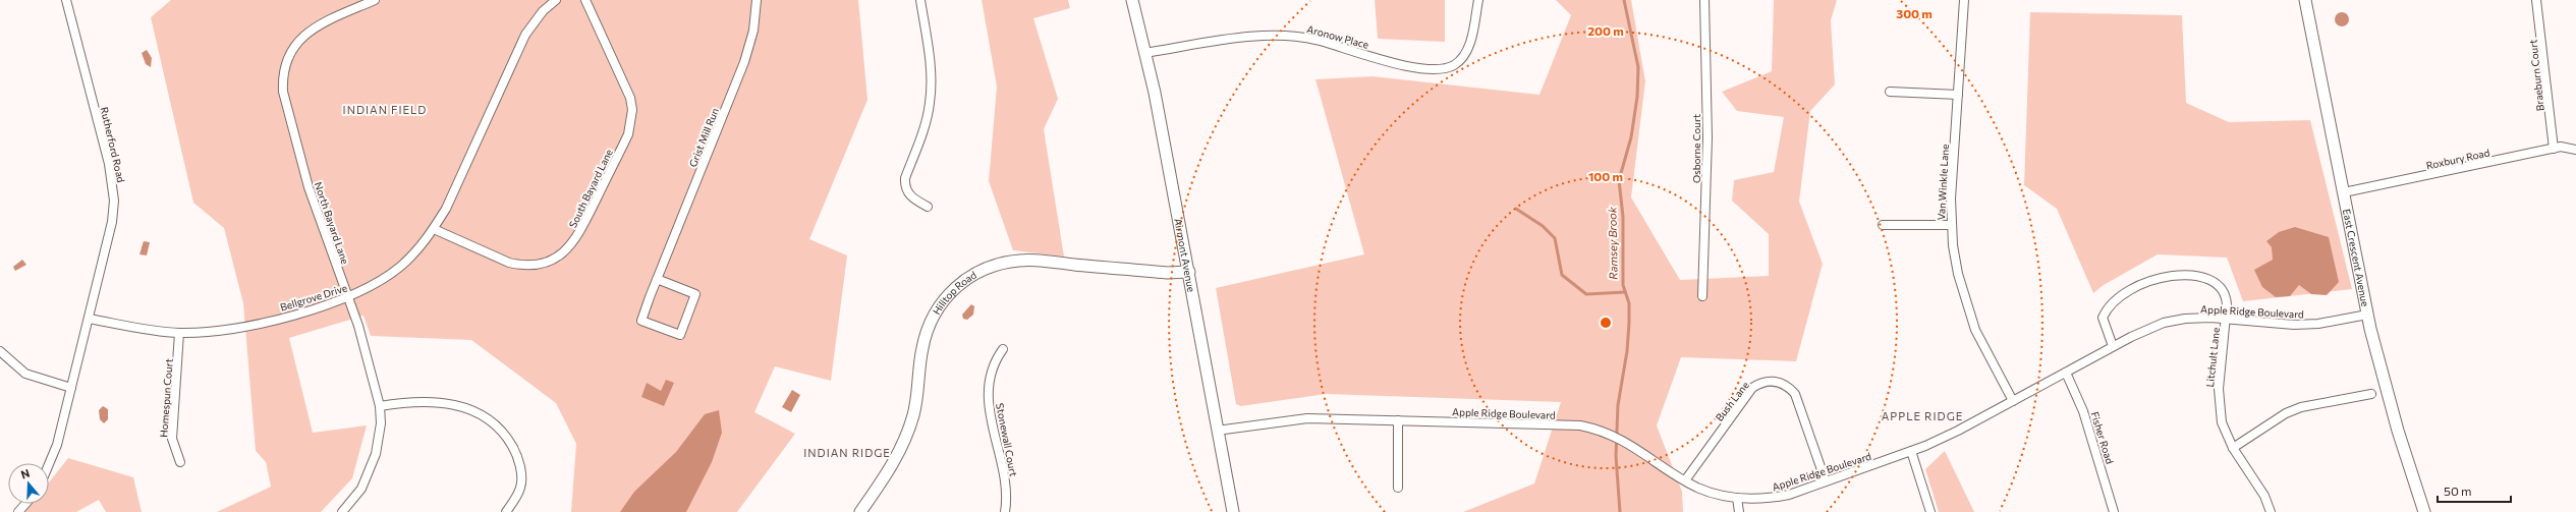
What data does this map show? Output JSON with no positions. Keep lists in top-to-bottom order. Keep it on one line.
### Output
{"streets":{"street":["Aronow Place","Braeburn Court","Grist Mill Run","Rutherford Road","Osborne Court","Roxbury Road","Van Winkle Lane","South Bayard Lane","North Bayard Lane","Airmont Avenue","East Crescent Avenue","Hilltop Road","Bellgrove Drive","Apple Ridge Boulevard","Litchult Lane","Homespun Court","Bush Lane","Fisher Road","Stonewall Court"]},"crossings":[["Aronow Place","Airmont Avenue"],["Braeburn Court","Roxbury Road"],["Rutherford Road","Bellgrove Drive"],["Roxbury Road","East Crescent Avenue"],["Van Winkle Lane","Apple Ridge Boulevard"],["South Bayard Lane","Bellgrove Drive"],["North Bayard Lane","Bellgrove Drive"],["Airmont Avenue","Hilltop Road"],["Airmont Avenue","Apple Ridge Boulevard"],["East Crescent Avenue","Apple Ridge Boulevard"],["Bellgrove Drive","Homespun Court"],["Apple Ridge Boulevard","Litchult Lane"],["Apple Ridge Boulevard","Bush Lane"],["Apple Ridge Boulevard","Fisher Road"]],"districts":["INDIAN FIELD","APPLE RIDGE","INDIAN RIDGE"],"water":["Ramsey Brook"],"scale_bar":"50 m","north":"top","rings":["300 m","200 m","100 m"]}
